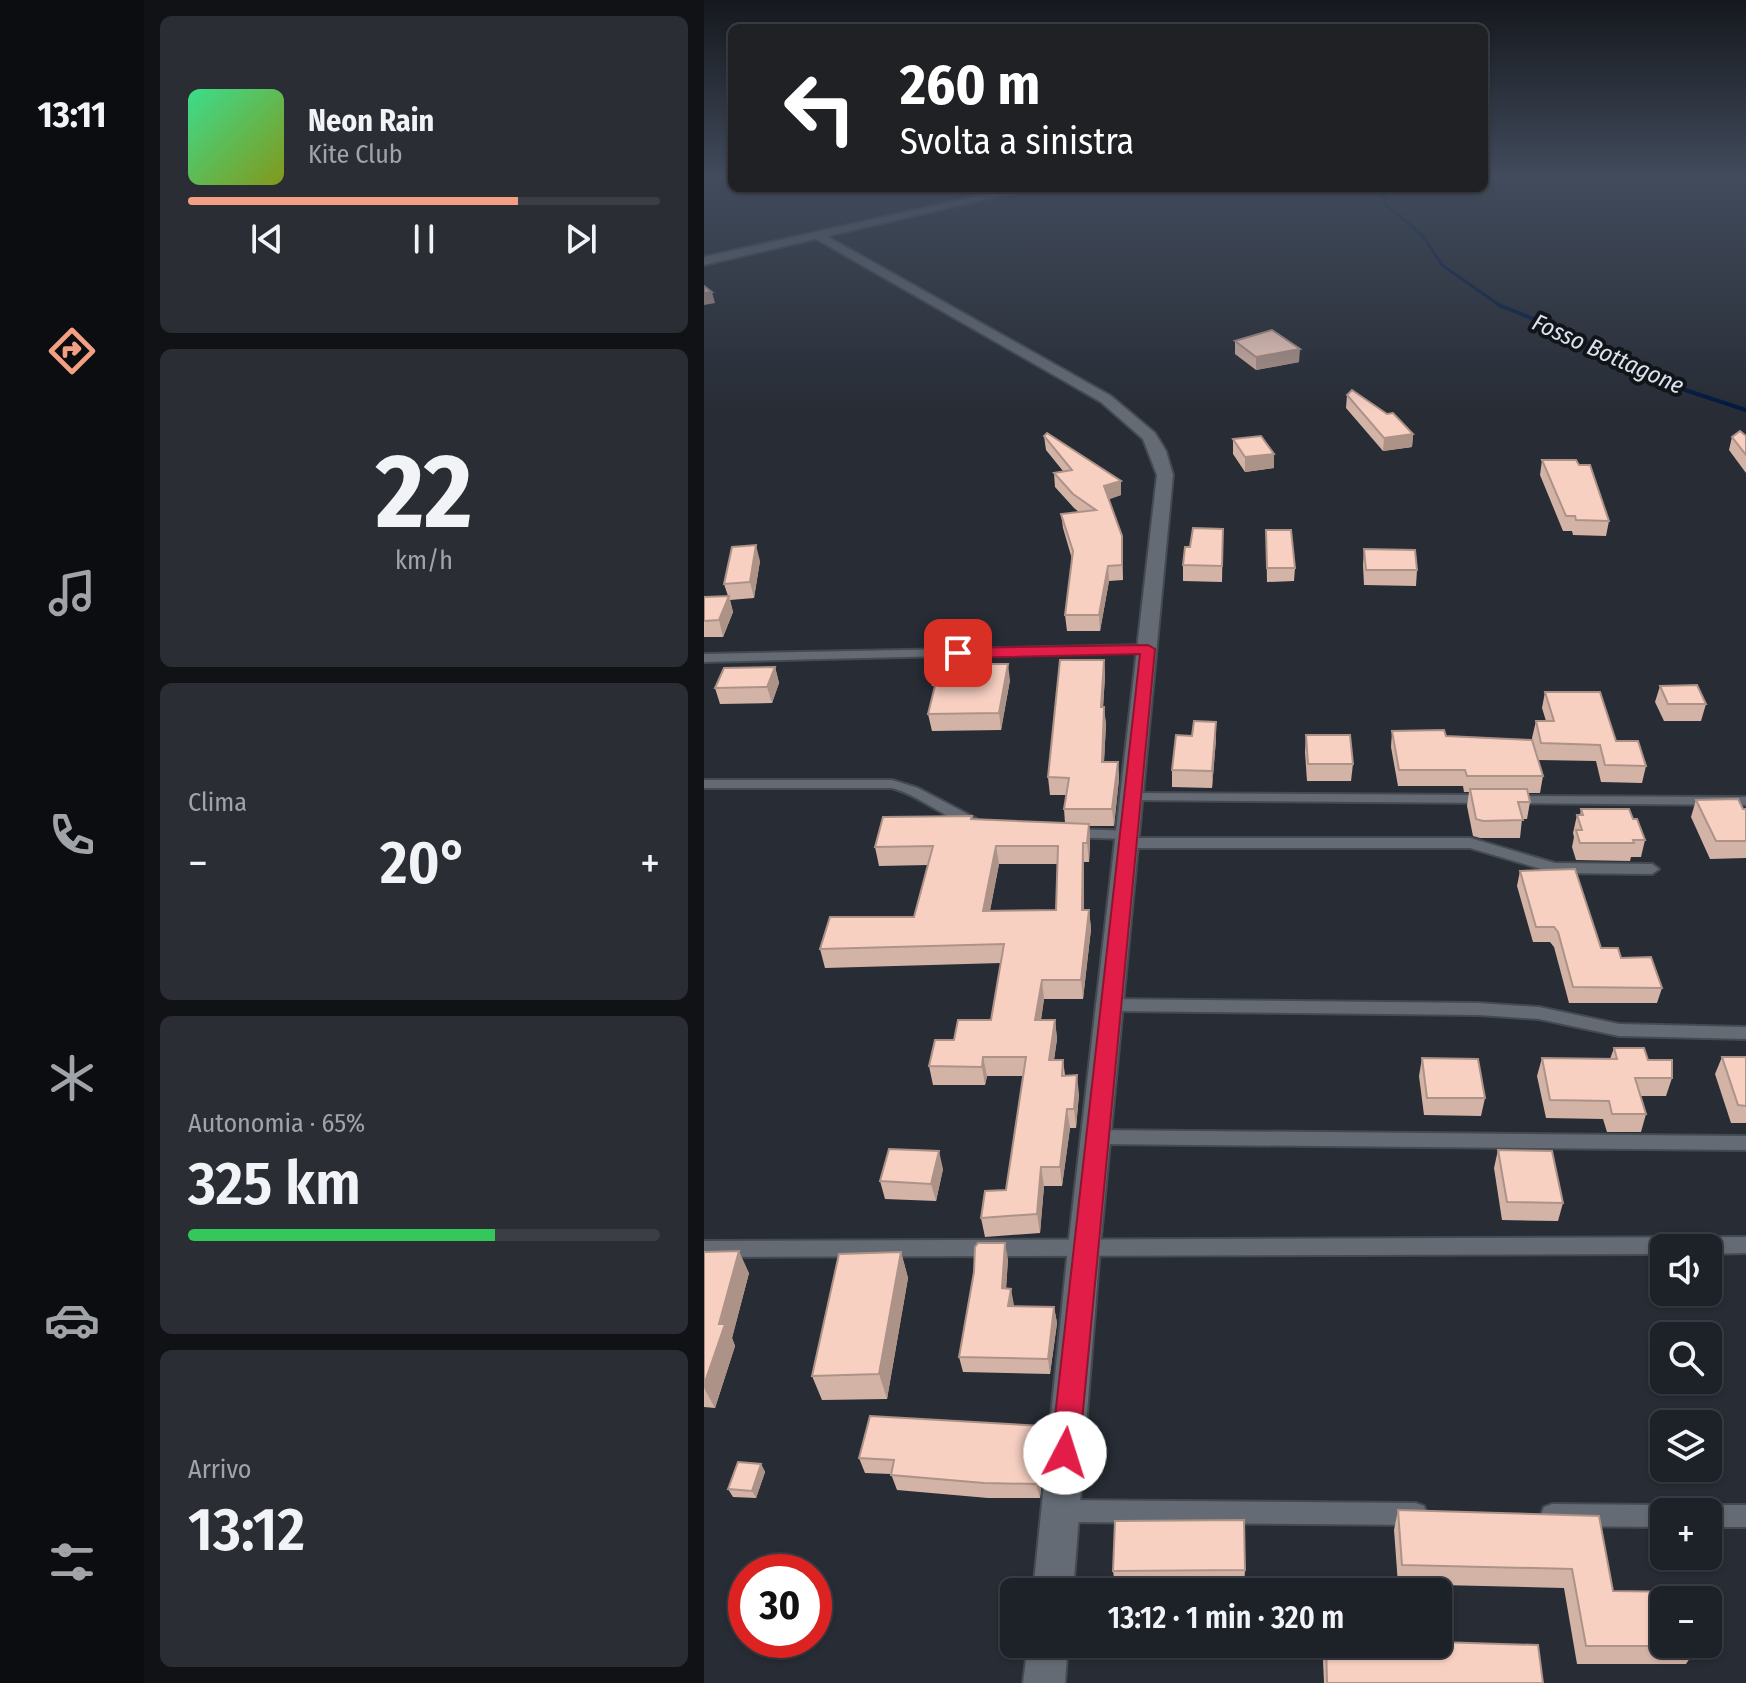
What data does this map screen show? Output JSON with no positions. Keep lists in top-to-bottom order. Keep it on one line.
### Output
{"water":["Fosso Bottagone"],"page":{"tabs":"13:11","turn":["260 m","Svolta a sinistra"],"song":["Neon Rain","Kite Club"],"tile":[["22","km/h"],"Clima",["Autonomia · 65%","325 km"],["Arrivo","13:12"]],"heat":["−","20°","+"],"map_buttons":["+","−"],"limit":"30","trip":"13:12 · 1 min · 320 m"}}
